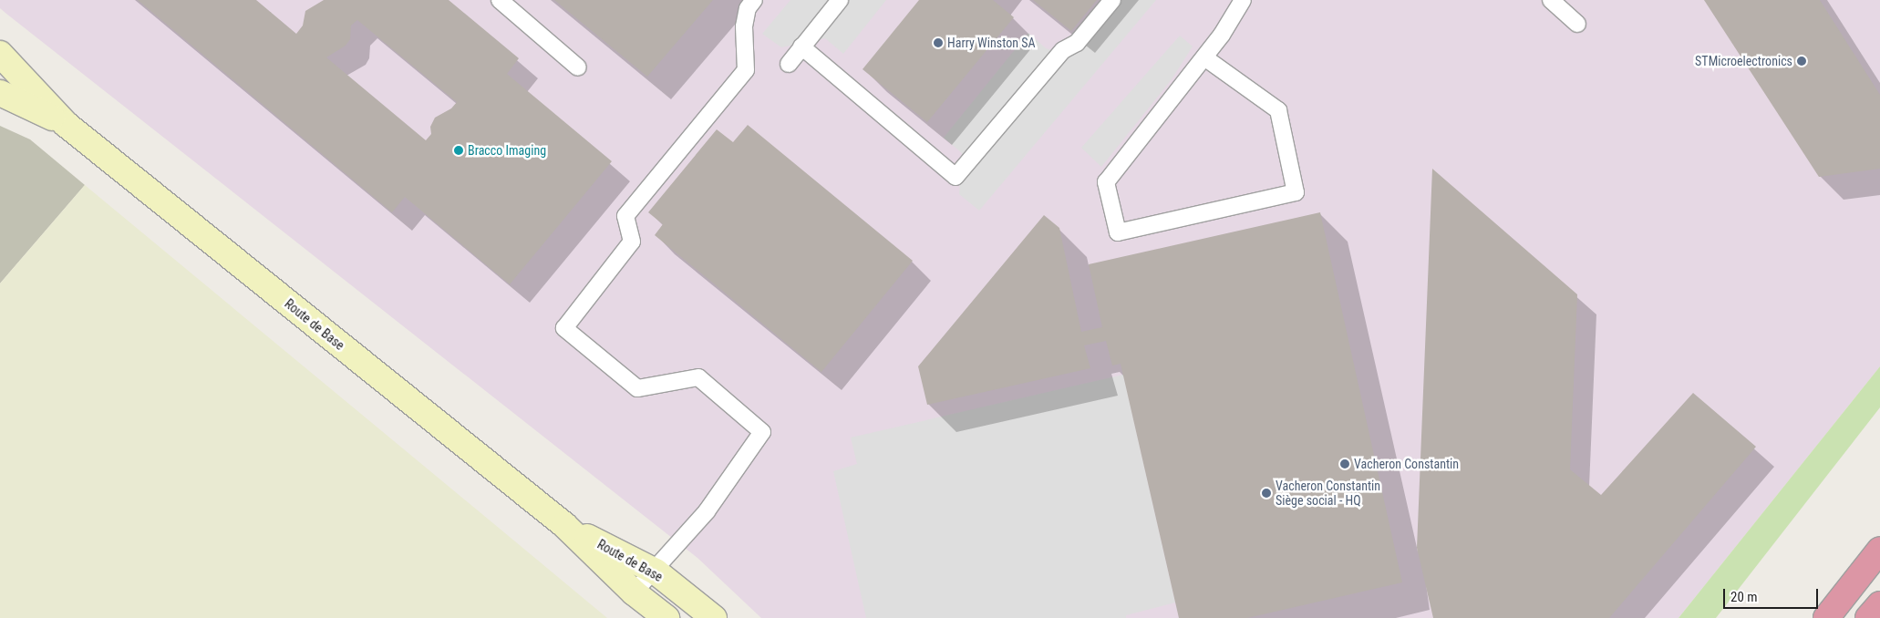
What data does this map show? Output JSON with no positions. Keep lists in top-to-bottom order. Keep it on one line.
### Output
{"streets":{"street":["Route de Base"]},"places":["Harry Winston SA","STMicroelectronics","Bracco Imaging","Vacheron Constantin","Vacheron Constantin Siège social - HQ"],"scale_bar":"20 m"}
